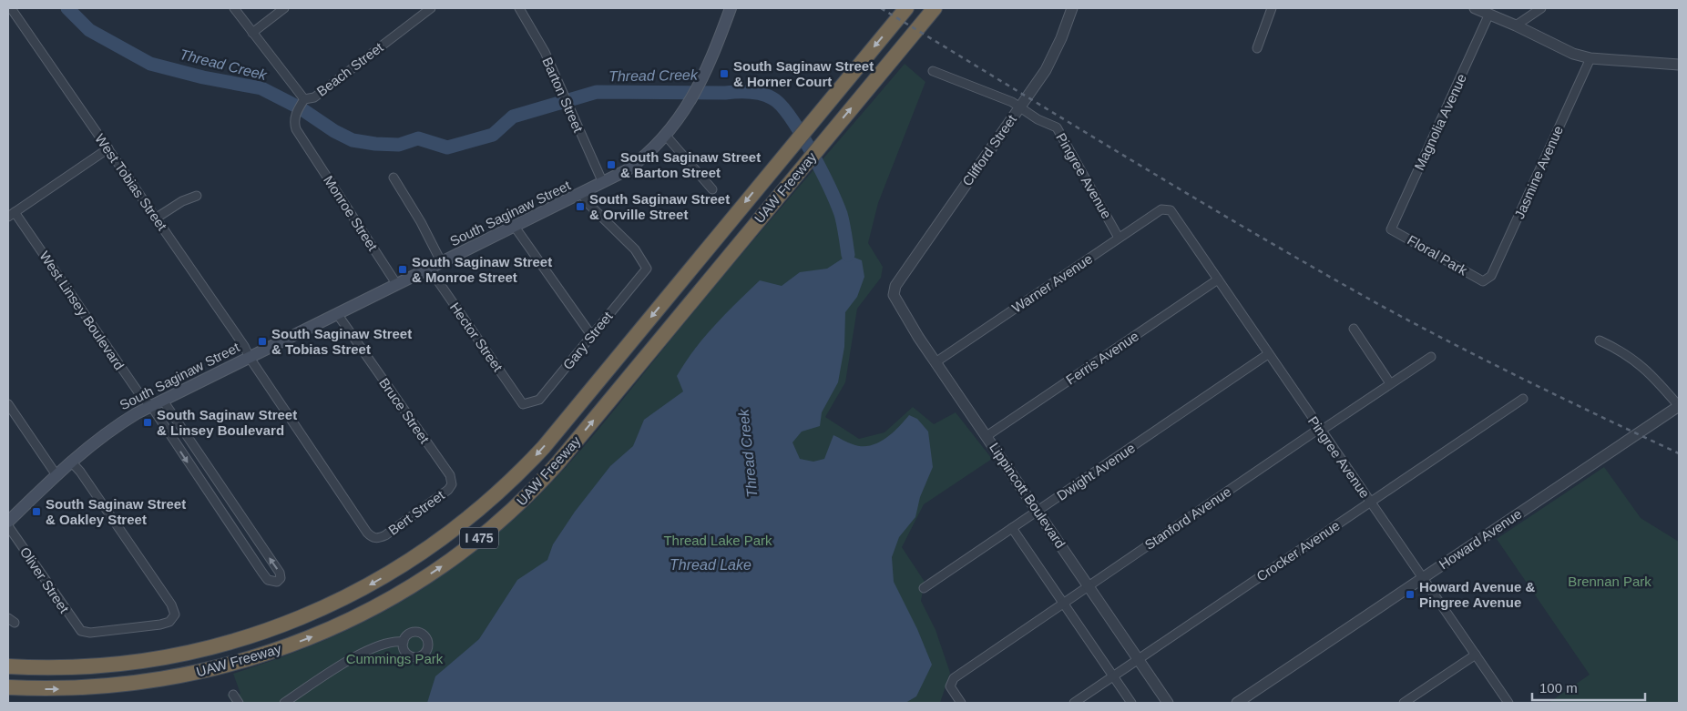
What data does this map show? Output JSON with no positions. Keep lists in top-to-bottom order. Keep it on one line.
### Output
{"streets":{"highway":["UAW Freeway","I 475"],"main road":["South Saginaw Street"],"street":["Beach Street","Barton Street","Magnolia Avenue","Clifford Street","Jasmine Avenue","Pingree Avenue","West Tobias Street","Monroe Street","Floral Park","Warner Avenue","West Linsey Boulevard","Hector Street","Gary Street","Ferris Avenue","Bruce Street","Dwight Avenue","Lippincott Boulevard","Bert Street","Stanford Avenue","Howard Avenue","Crocker Avenue","Oliver Street"]},"crossings":[["Beach Street","Monroe Street"],["Barton Street","South Saginaw Street"],["Magnolia Avenue","Floral Park"],["Clifford Street","Pingree Avenue"],["Clifford Street","Lippincott Boulevard"],["Jasmine Avenue","Floral Park"],["Pingree Avenue","Warner Avenue"],["Pingree Avenue","Ferris Avenue"],["Pingree Avenue","Dwight Avenue"],["Pingree Avenue","Stanford Avenue"],["Pingree Avenue","Howard Avenue"],["Pingree Avenue","Crocker Avenue"],["West Tobias Street","South Saginaw Street"],["West Tobias Street","Bert Street"],["Monroe Street","South Saginaw Street"],["South Saginaw Street","West Linsey Boulevard"],["South Saginaw Street","Hector Street"],["South Saginaw Street","Gary Street"],["South Saginaw Street","Bruce Street"],["South Saginaw Street","Oliver Street"],["Warner Avenue","Lippincott Boulevard"],["Hector Street","Gary Street"],["Ferris Avenue","Lippincott Boulevard"],["Bruce Street","Bert Street"],["Dwight Avenue","Lippincott Boulevard"],["Lippincott Boulevard","Stanford Avenue"],["Lippincott Boulevard","Crocker Avenue"]],"water":["Thread Creek","Thread Lake"],"parks":["Thread Lake Park","Brennan Park","Cummings Park"],"places":{"transit":["South Saginaw Street & Horner Court","South Saginaw Street & Barton Street","South Saginaw Street & Orville Street","South Saginaw Street & Monroe Street","South Saginaw Street & Tobias Street","South Saginaw Street & Linsey Boulevard","South Saginaw Street & Oakley Street","Howard Avenue & Pingree Avenue"]},"scale_bar":"100 m"}
